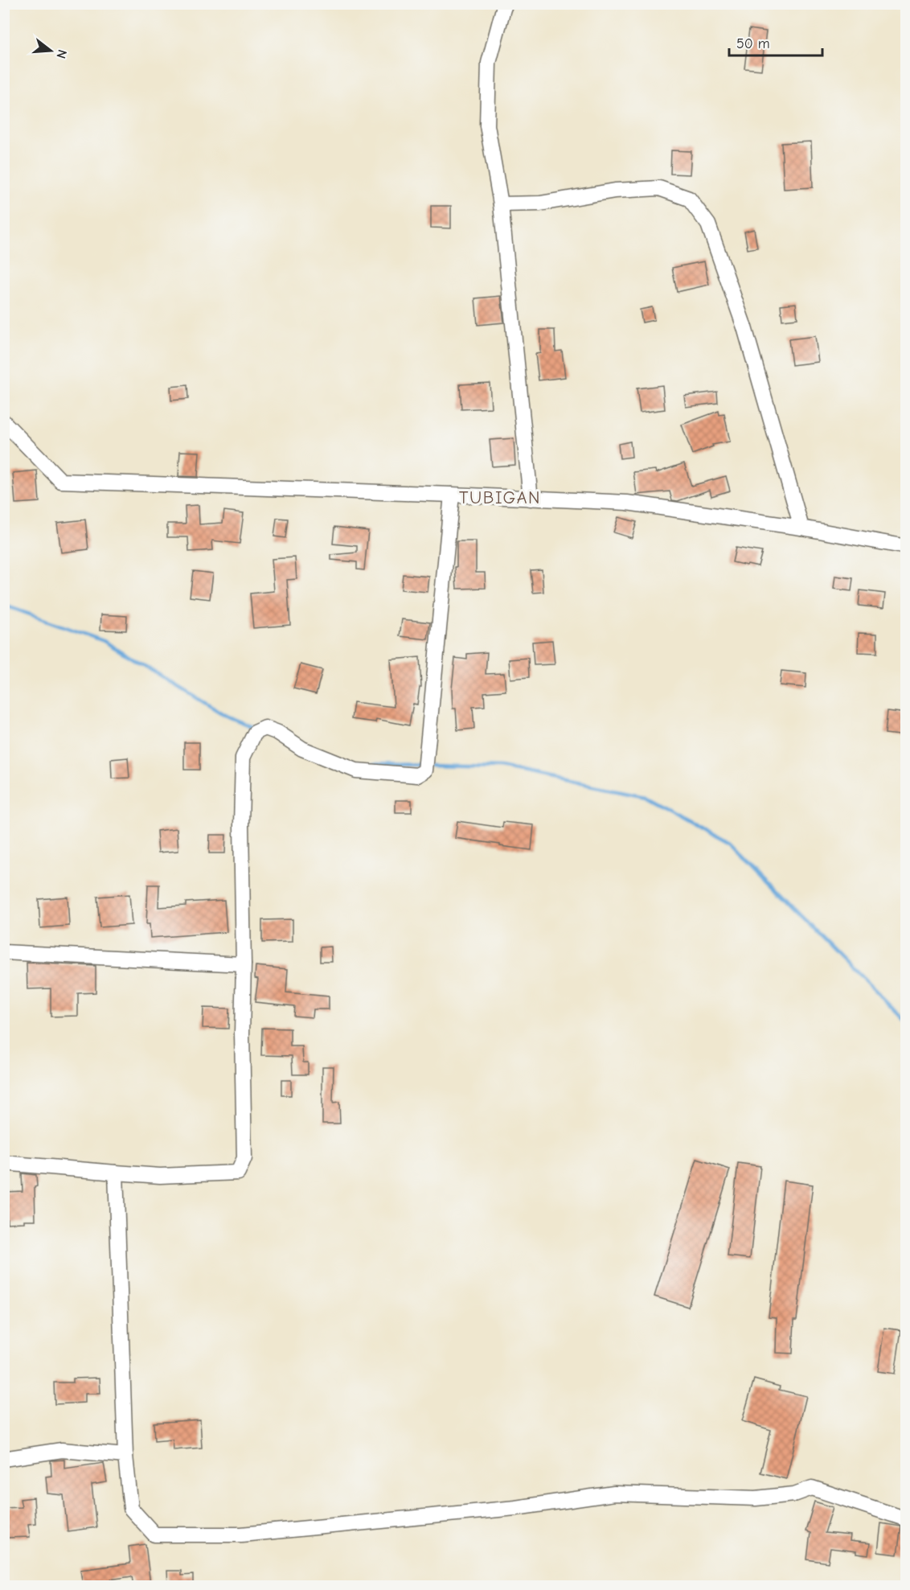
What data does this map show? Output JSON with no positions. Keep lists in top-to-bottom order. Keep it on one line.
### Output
{"districts":["TUBIGAN"],"scale_bar":"50 m","north":"right"}
